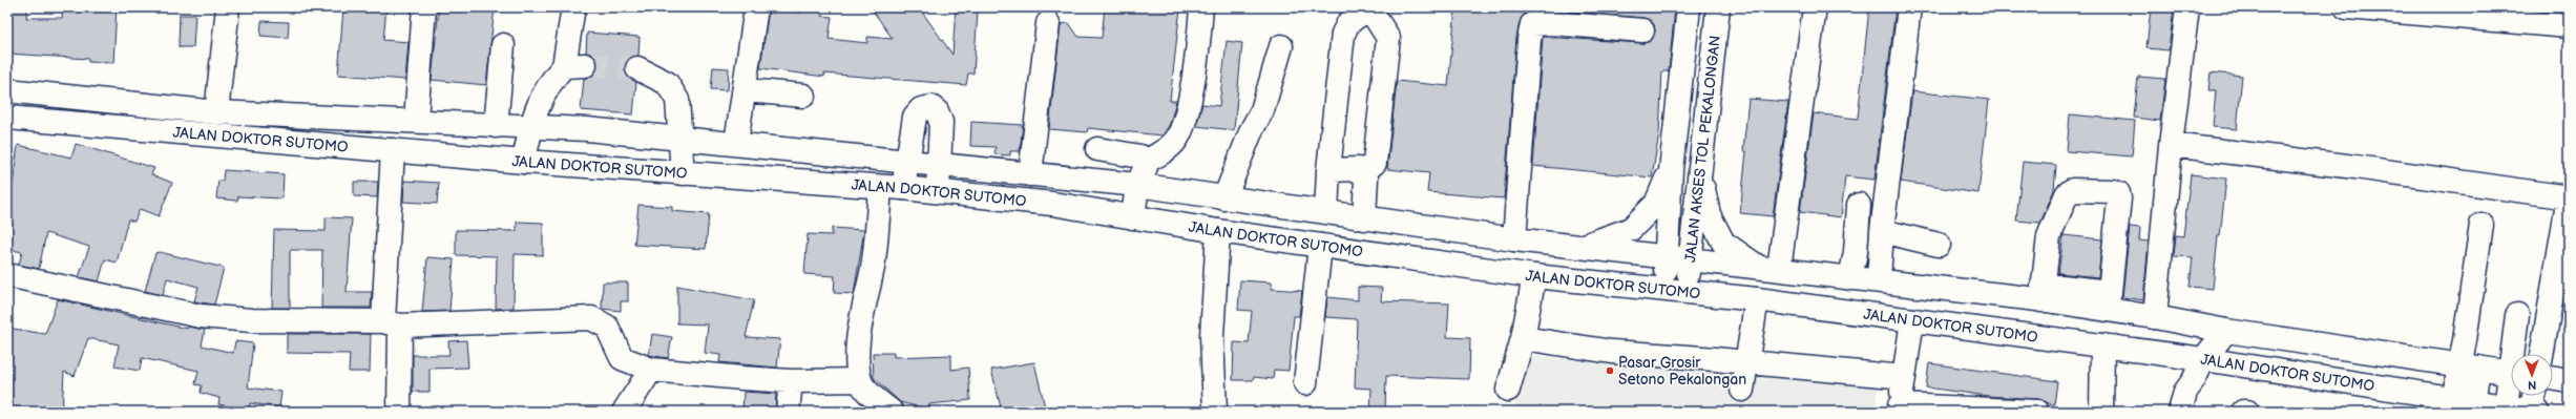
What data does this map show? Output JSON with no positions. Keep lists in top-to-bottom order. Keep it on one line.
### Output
{"streets":{"main road":["JALAN DOKTOR SUTOMO","JALAN AKSES TOL PEKALONGAN"]},"crossings":[["JALAN DOKTOR SUTOMO","JALAN AKSES TOL PEKALONGAN"]],"places":["Pasar Grosir Setono Pekalongan"],"north":"bottom"}
